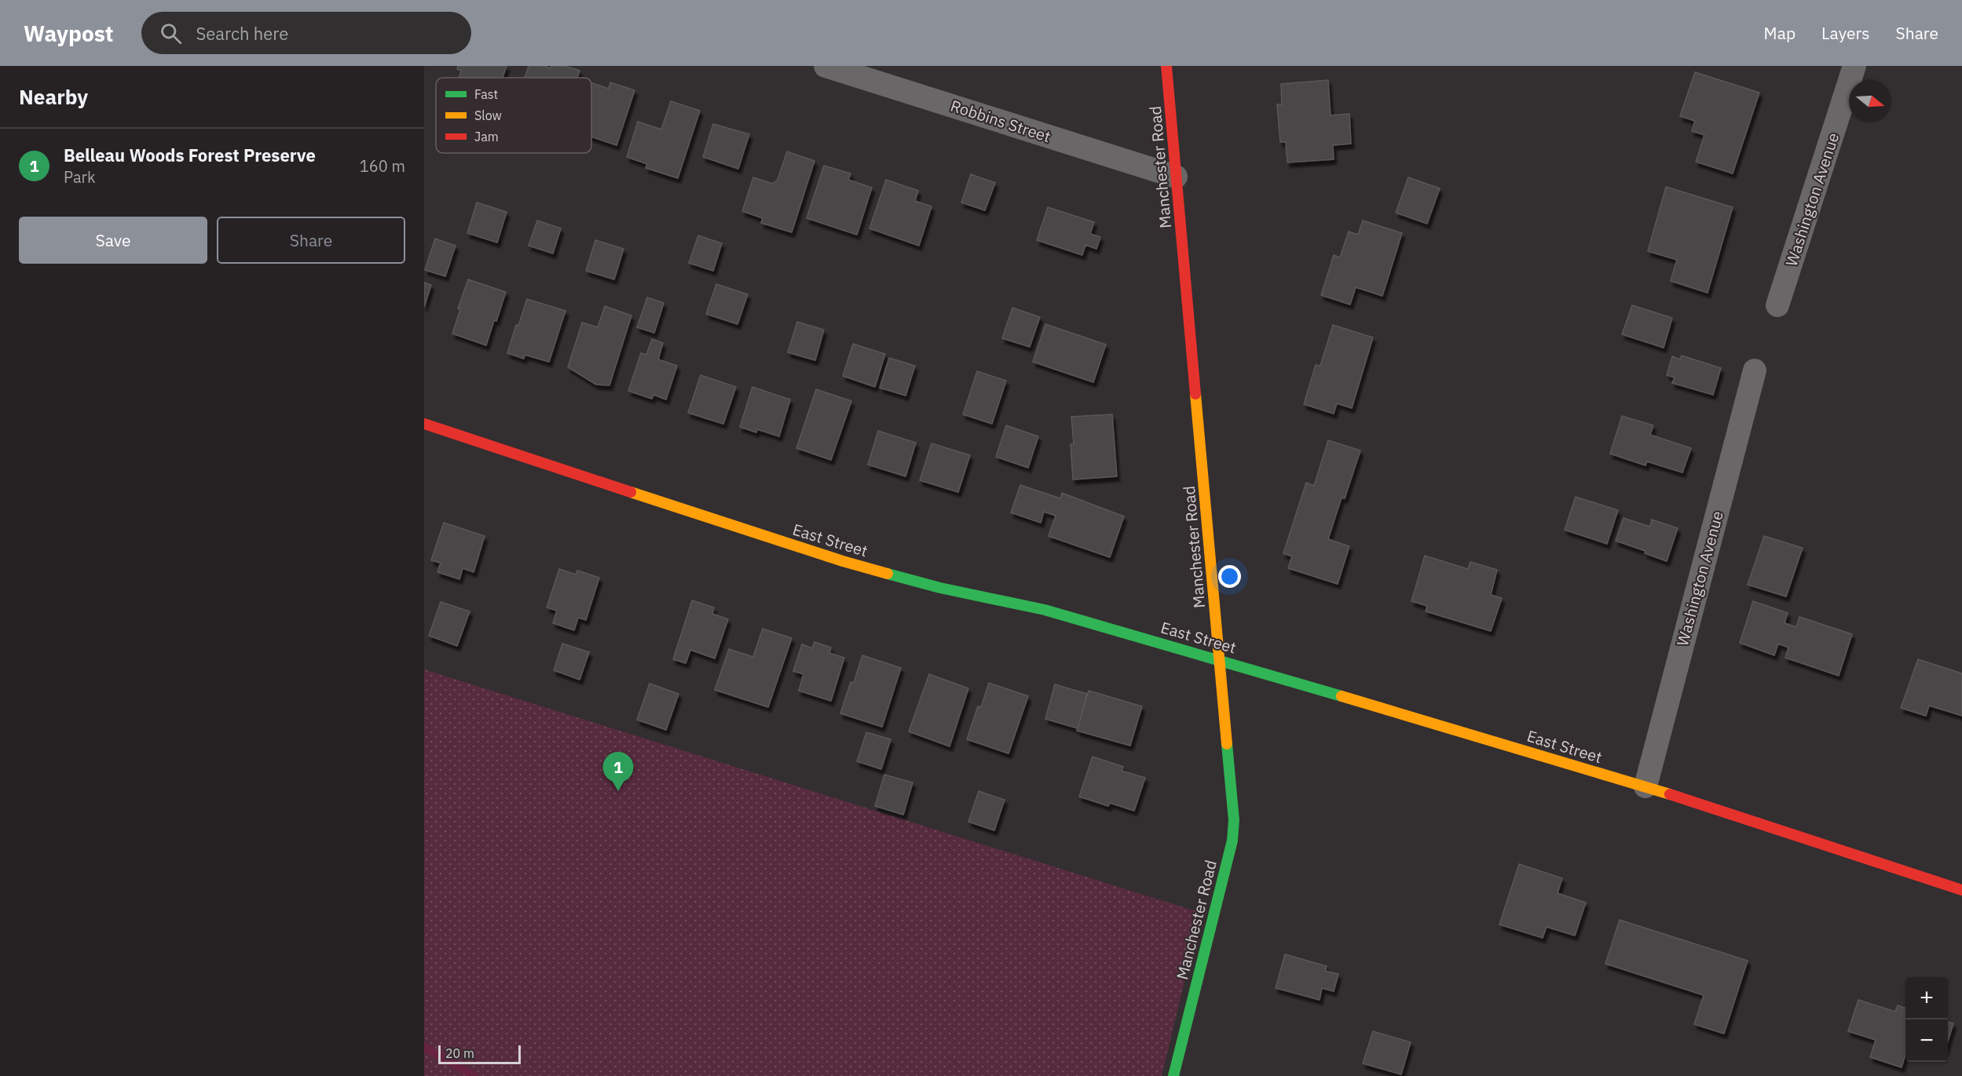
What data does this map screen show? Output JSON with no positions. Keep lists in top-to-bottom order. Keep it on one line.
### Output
{"streets":{"street":["Robbins Street","Manchester Road","Washington Avenue","East Street"]},"crossings":[["Robbins Street","Manchester Road"],["Manchester Road","East Street"],["Washington Avenue","East Street"]],"legend":["Fast","Slow","Jam"],"scale_bar":"20 m","north":"right","page":{"header":"Waypost","search":"Search here","nav":["Map","Layers","Share"],"heading":"Nearby","list":[{"mark":"1","name":"Belleau Woods Forest Preserve","note":"Park","value":"160 m"}],"buttons":["Save","Share"],"pins":"1","map_buttons":["+","−"],"scale":"20 m"}}
